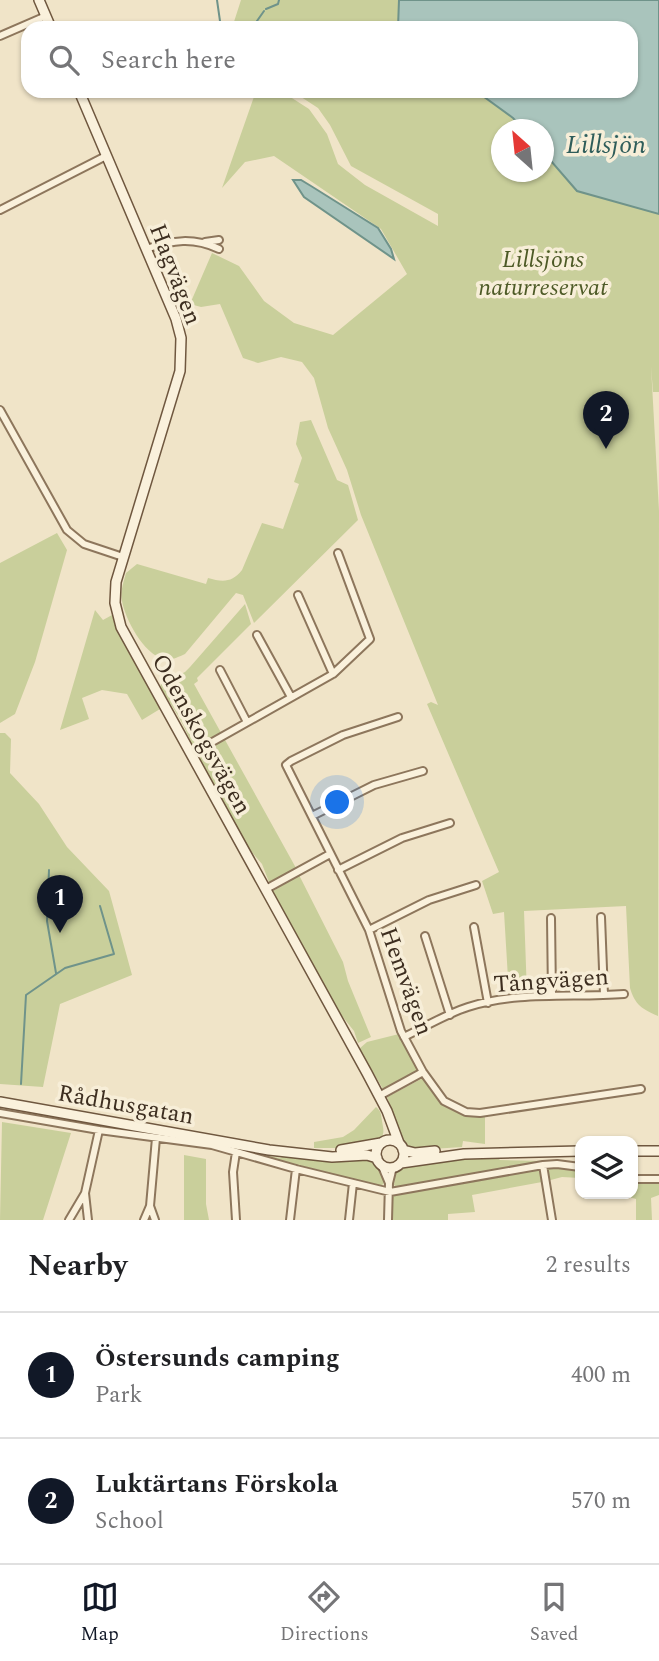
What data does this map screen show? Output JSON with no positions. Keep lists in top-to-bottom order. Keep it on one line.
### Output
{"streets":{"street":["Hagvägen","Odenskogsvägen","Tångvägen","Hemvägen","Rådhusgatan"]},"crossings":[["Hagvägen","Odenskogsvägen"],["Odenskogsvägen","Rådhusgatan"],["Tångvägen","Hemvägen"]],"water":["Lillsjön"],"parks":["Lillsjöns naturreservat"],"north":"top left","page":{"search":"Search here","pins":["2","1"],"heading":["Nearby","2 results"],"list":[{"mark":"1","name":"Östersunds camping","note":"Park","value":"400 m"},{"mark":"2","name":"Luktärtans Förskola","note":"School","value":"570 m"}],"nav":["Map","Directions","Saved"]}}
